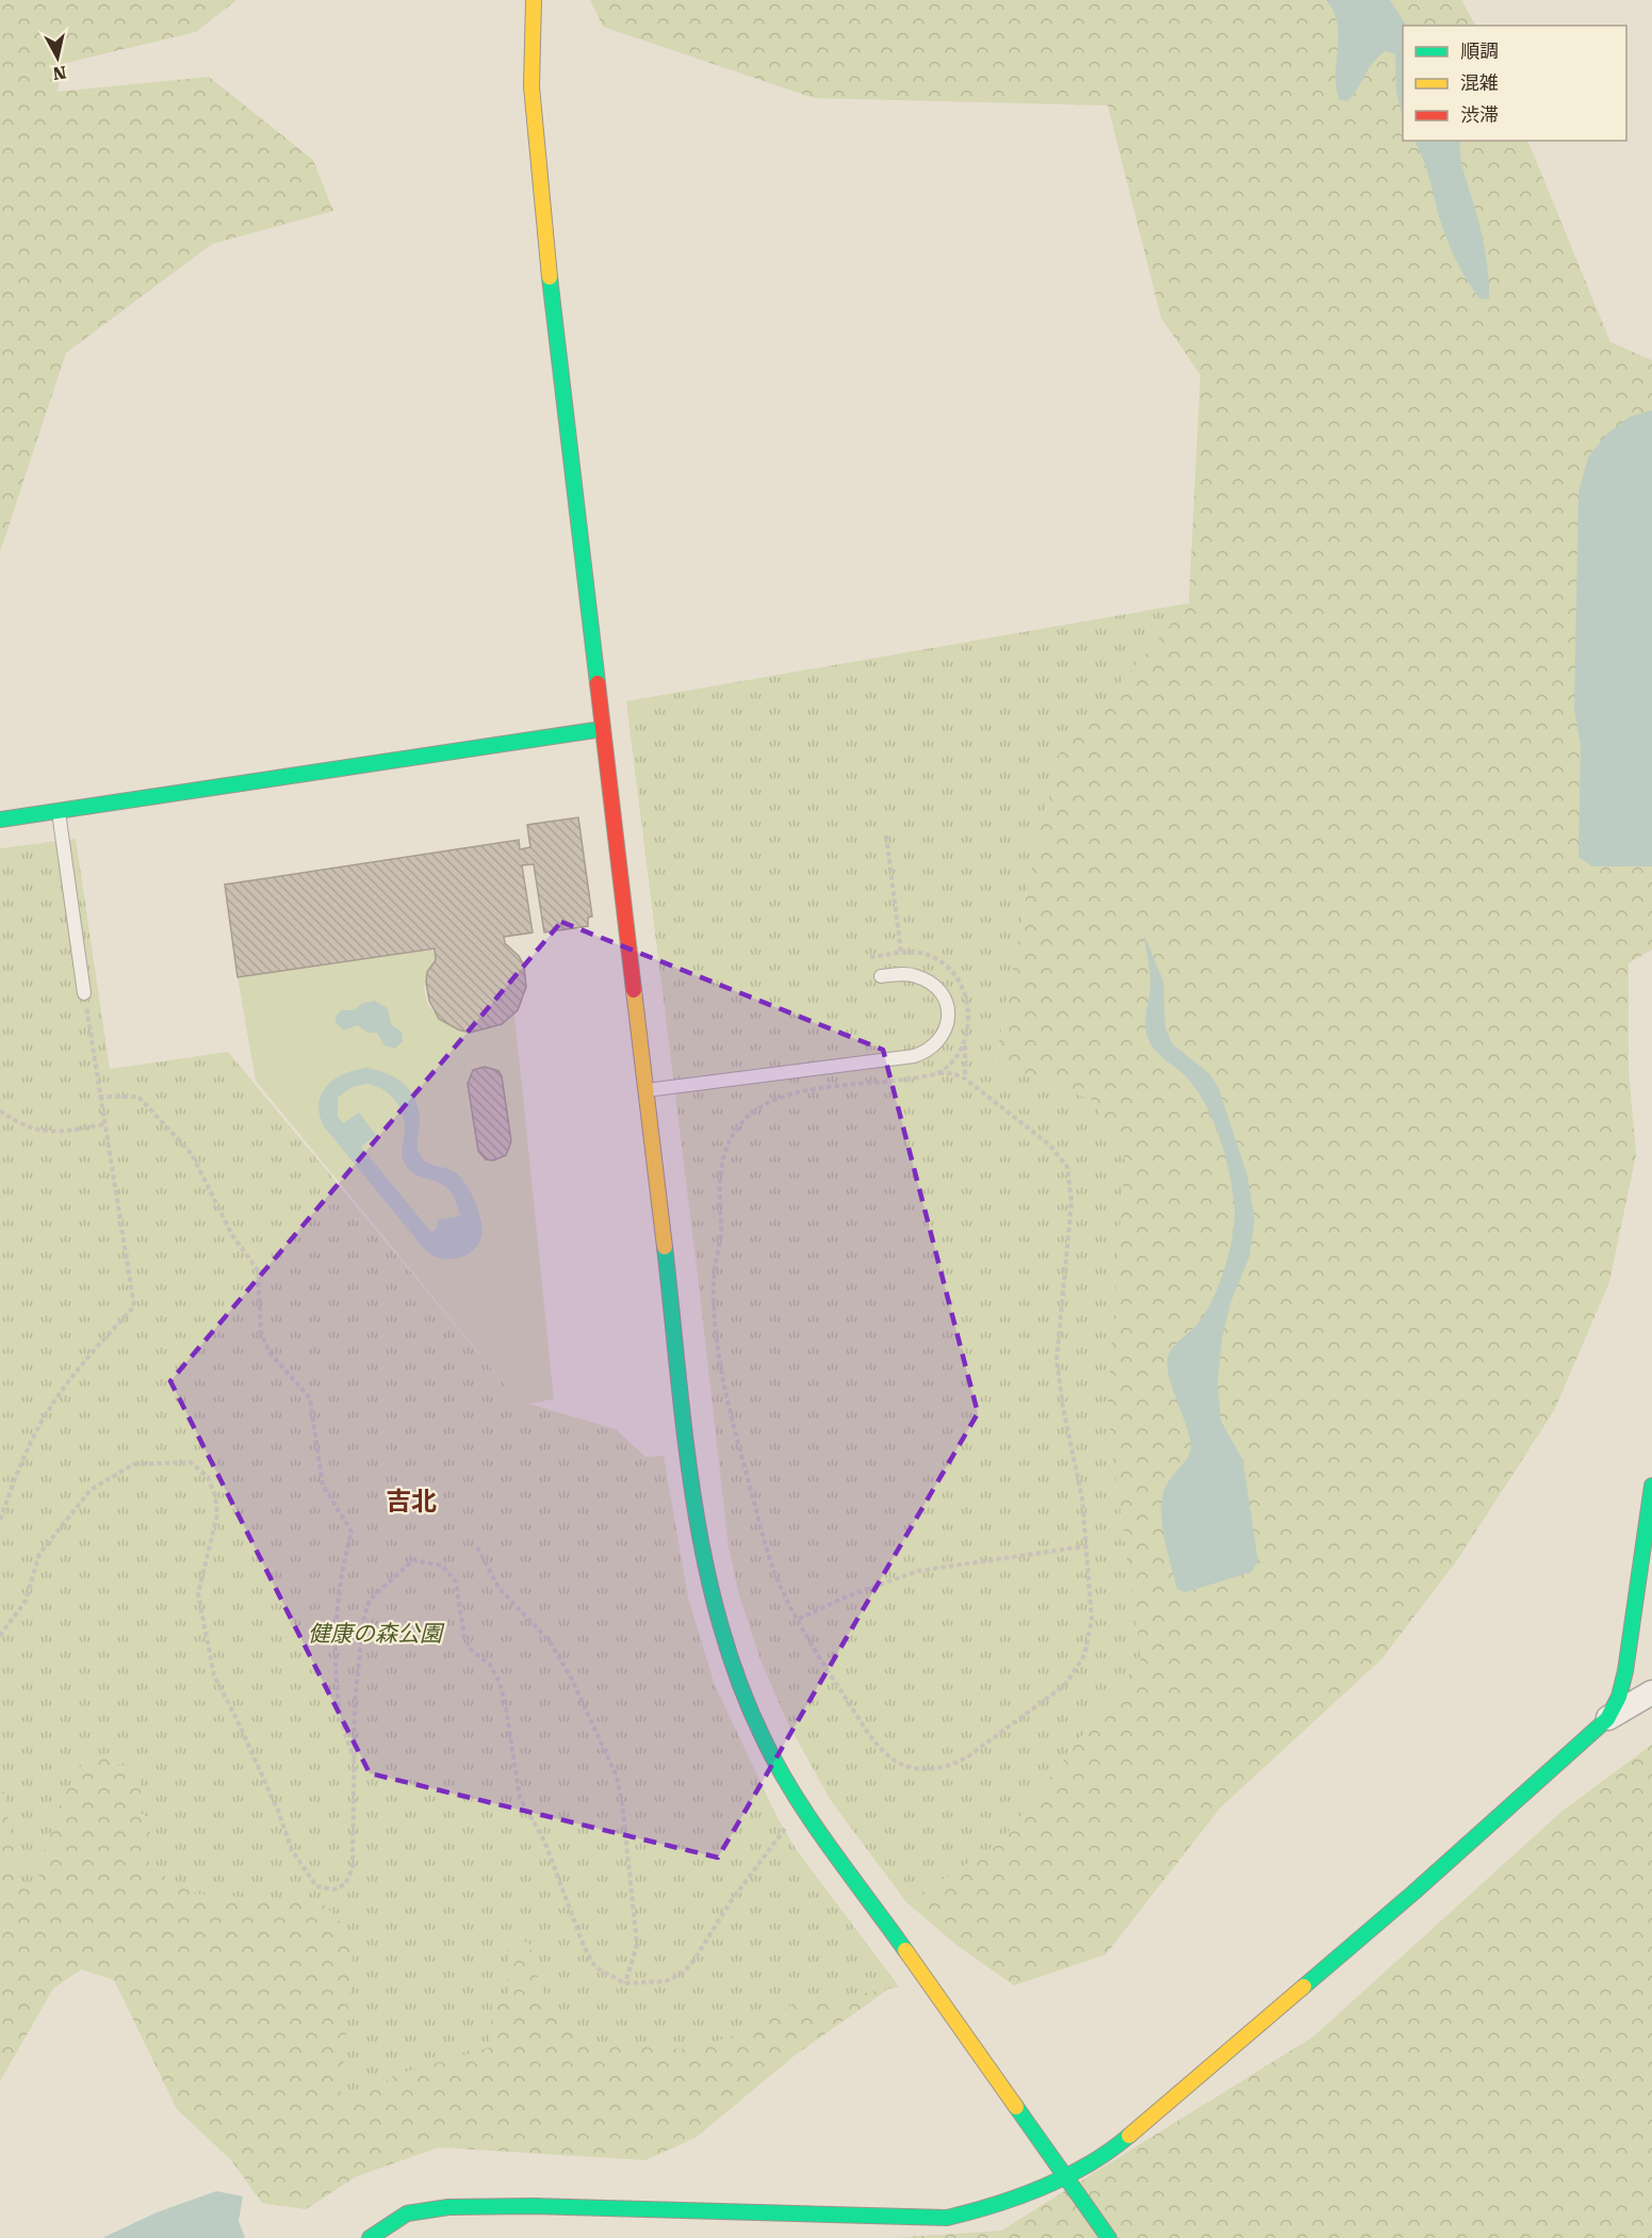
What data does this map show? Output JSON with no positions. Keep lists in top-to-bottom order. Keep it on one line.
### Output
{"districts":["吉北"],"parks":["健康の森公園"],"legend":["順調","混雑","渋滞"],"north":"bottom"}
